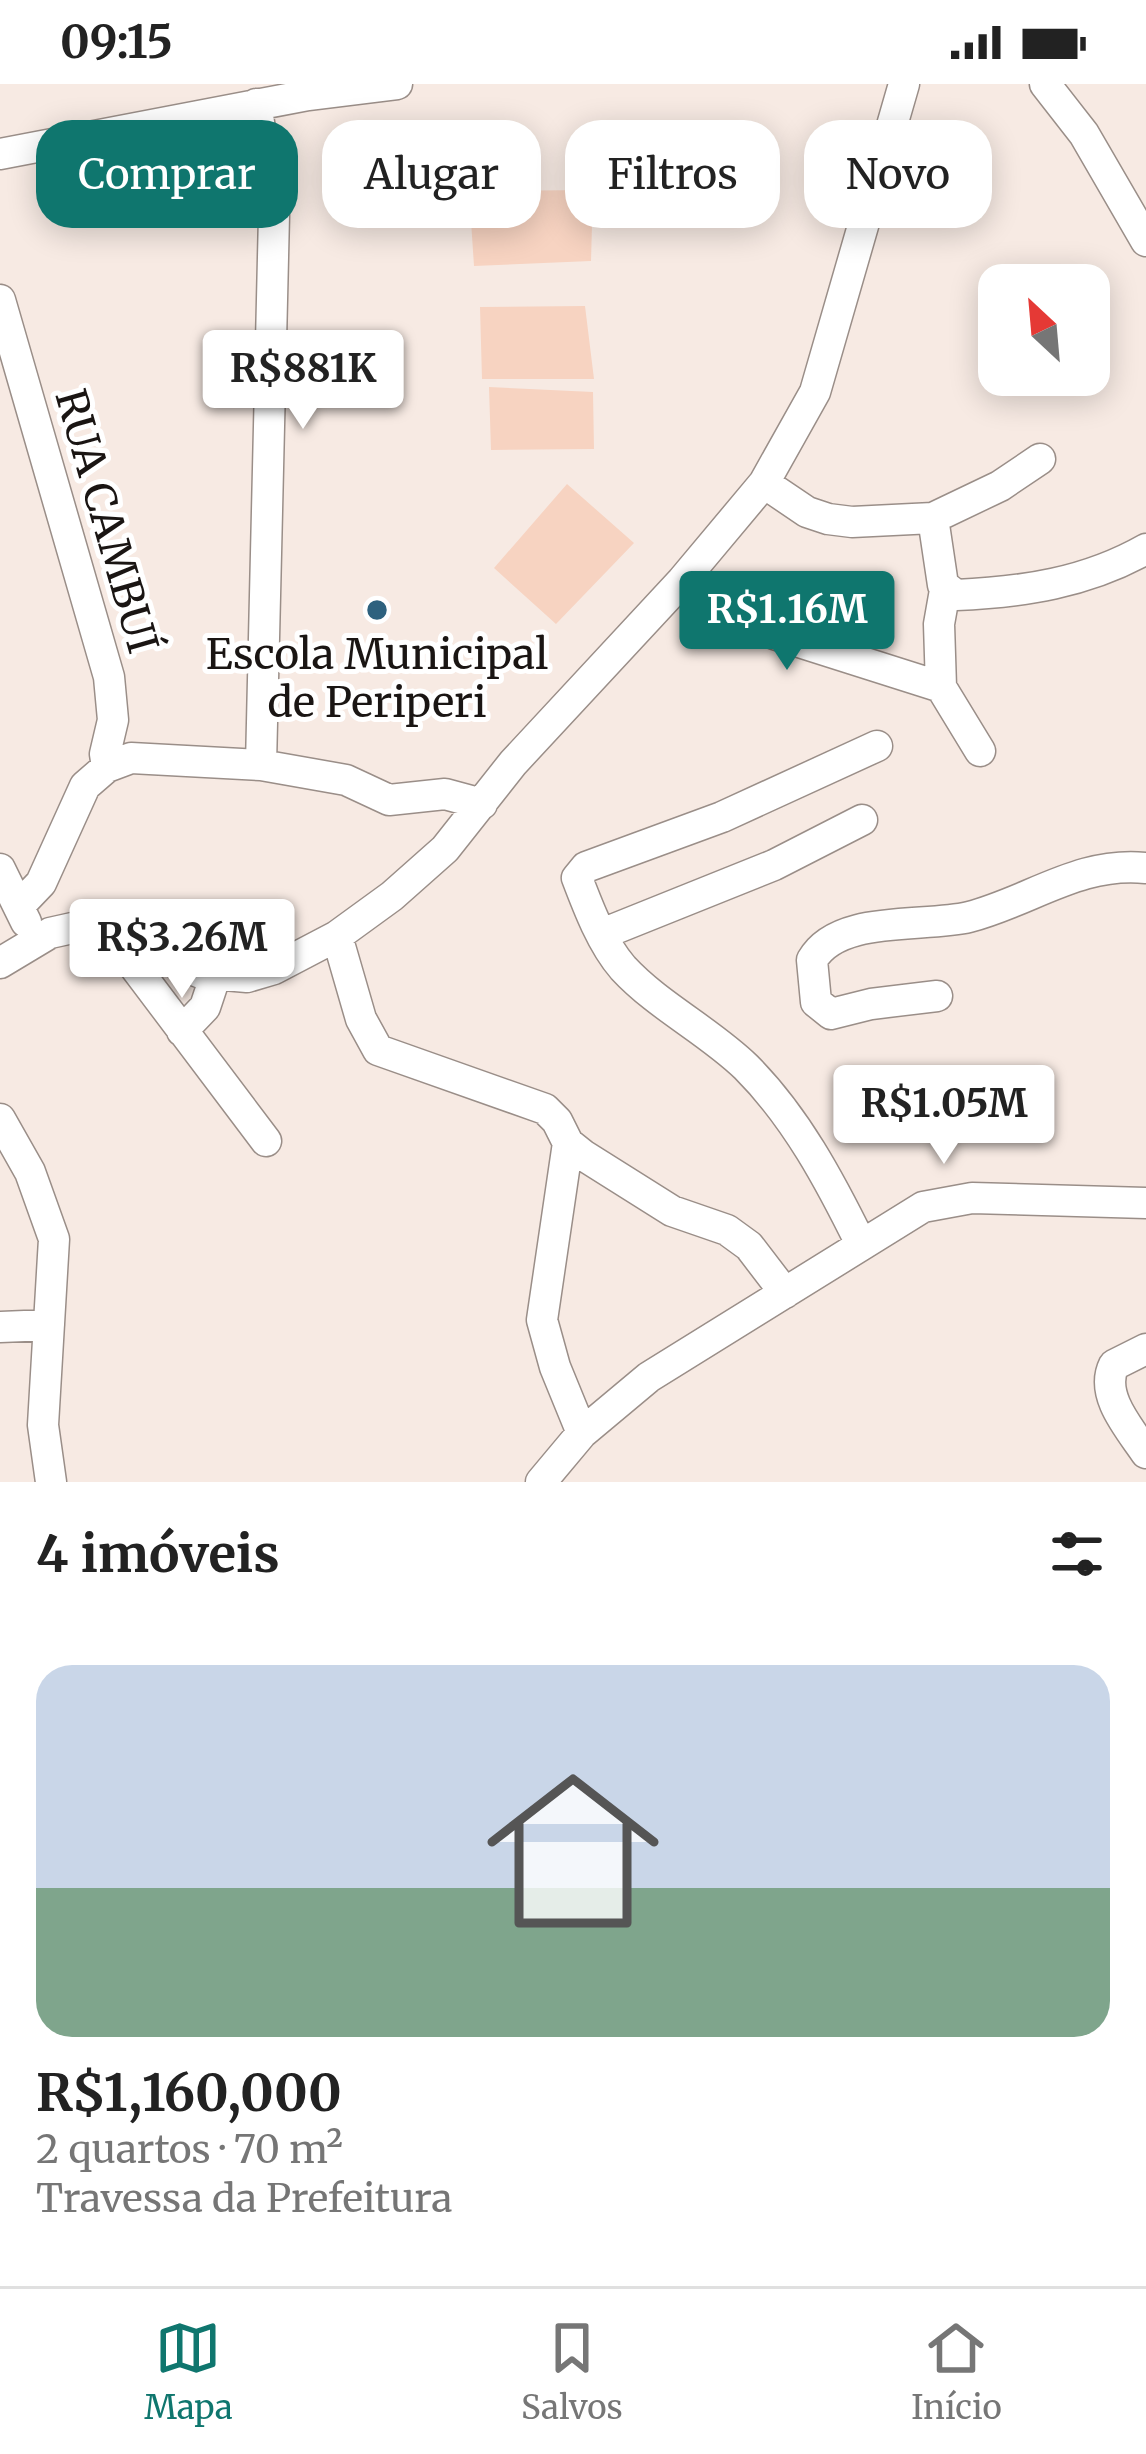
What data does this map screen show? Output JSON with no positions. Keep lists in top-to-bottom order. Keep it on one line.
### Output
{"streets":{"street":["RUA CAMBUÍ"]},"places":["Escola Municipal de Periperi"],"north":"top left","page":{"status":"09:15","chip":["Comprar","Alugar","Filtros","Novo"],"price":["R$881K","R$1.16M","R$3.26M","R$1.05M"],"heading":"4 imóveis","list":[{"name":"R$1,160,000","note":"2 quartos · 70 m² · Travessa da Prefeitura"}],"tabs":["Mapa","Salvos","Início"]}}
